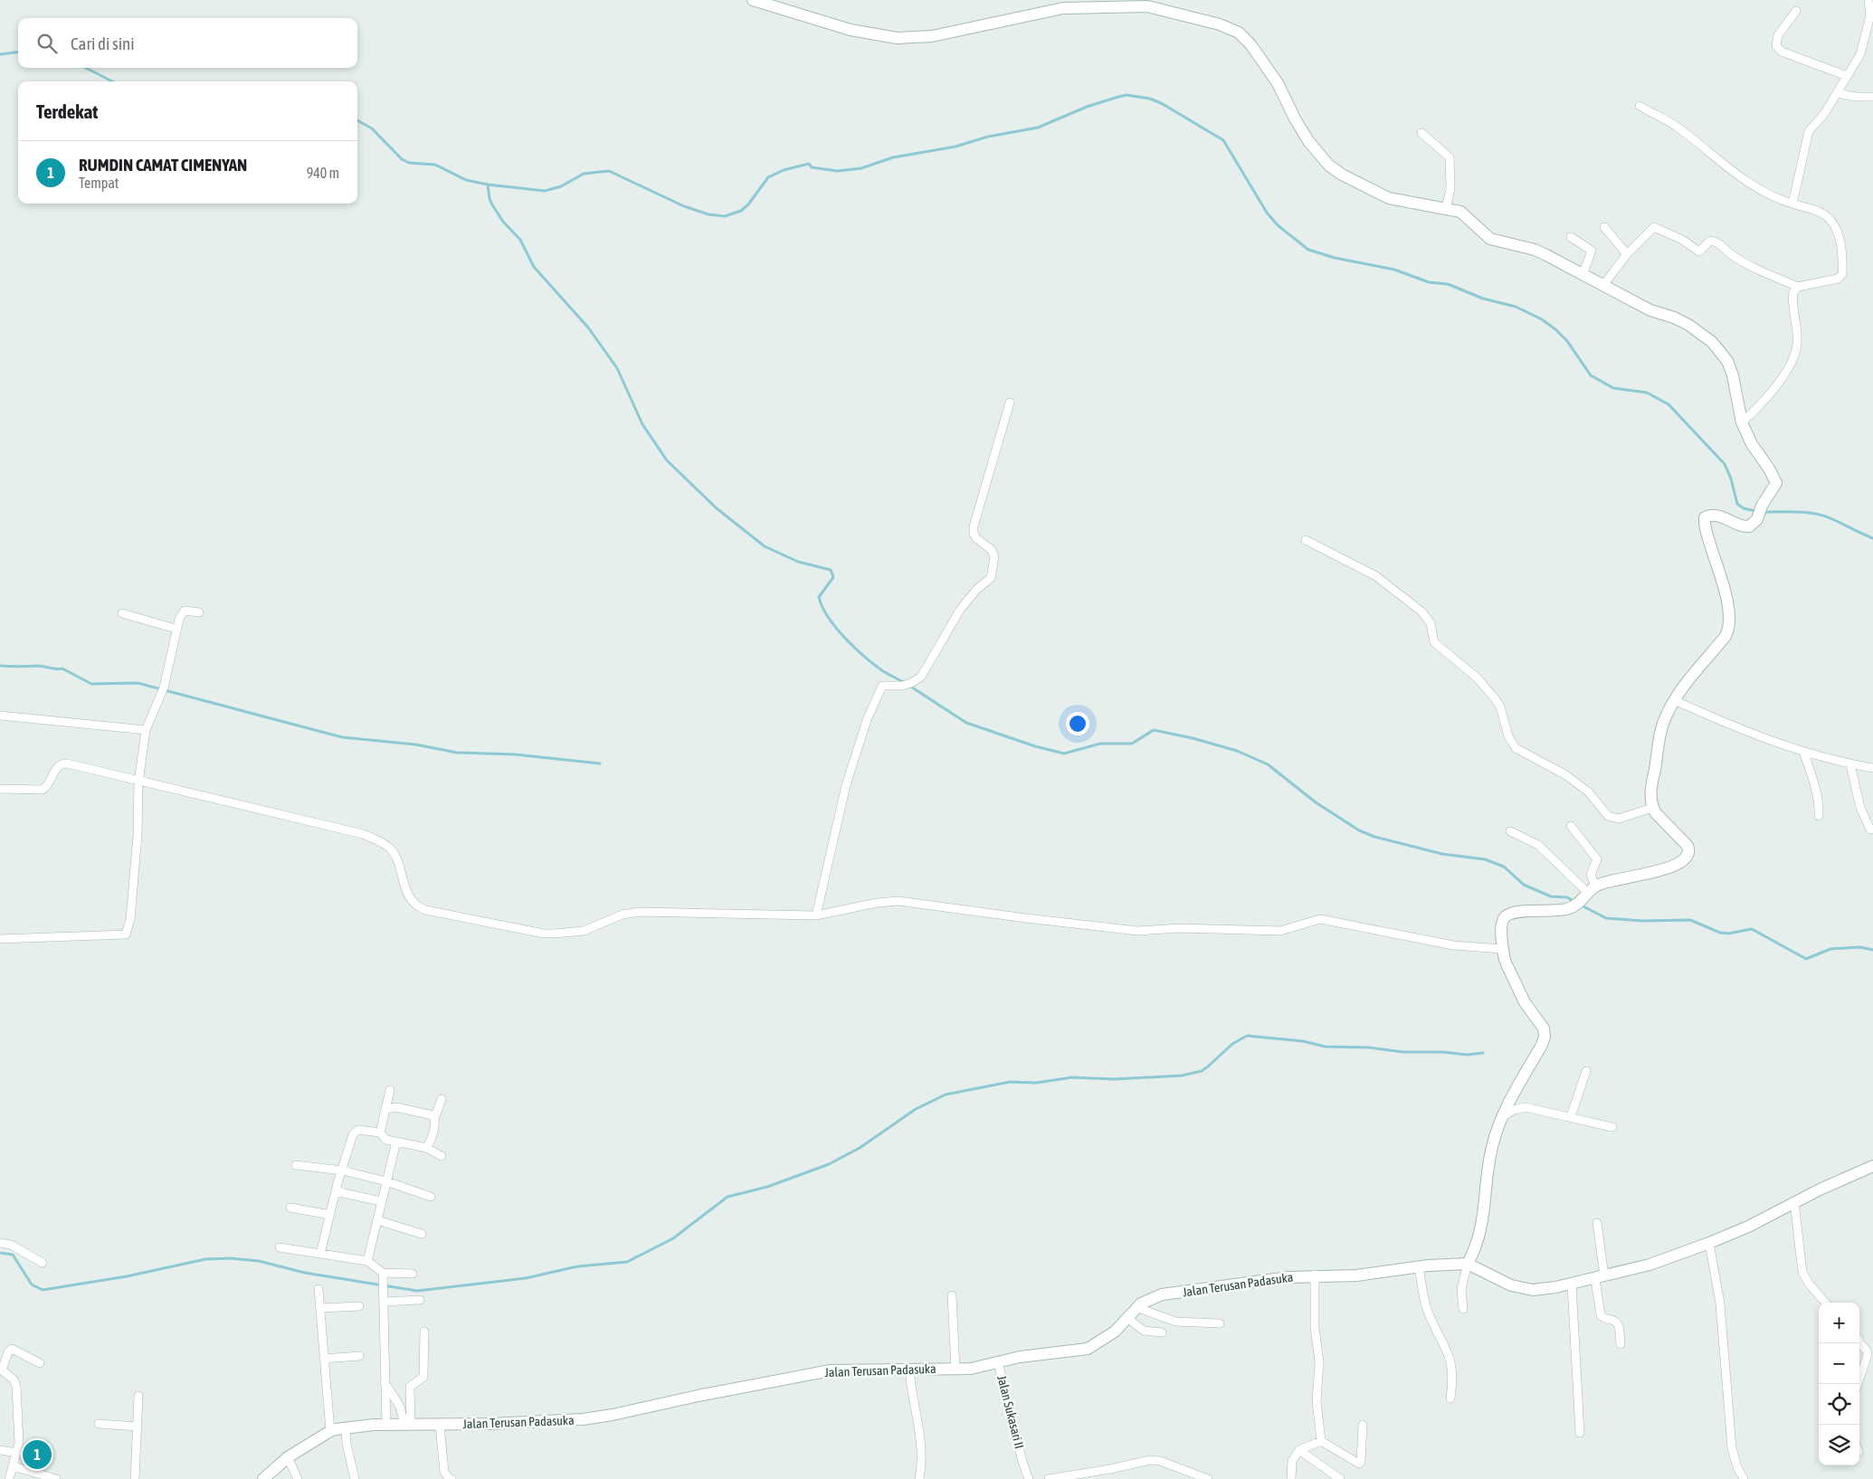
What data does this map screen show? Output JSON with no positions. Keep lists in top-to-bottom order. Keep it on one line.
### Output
{"streets":{"street":["Jalan Terusan Padasuka","Jalan Sukasari II"]},"crossings":[["Jalan Terusan Padasuka","Jalan Sukasari II"]],"page":{"search":"Cari di sini","heading":"Terdekat","list":[{"mark":"1","name":"RUMDIN CAMAT CIMENYAN","note":"Tempat","value":"940 m"}],"map_buttons":["+","−"],"pins":"1"}}
